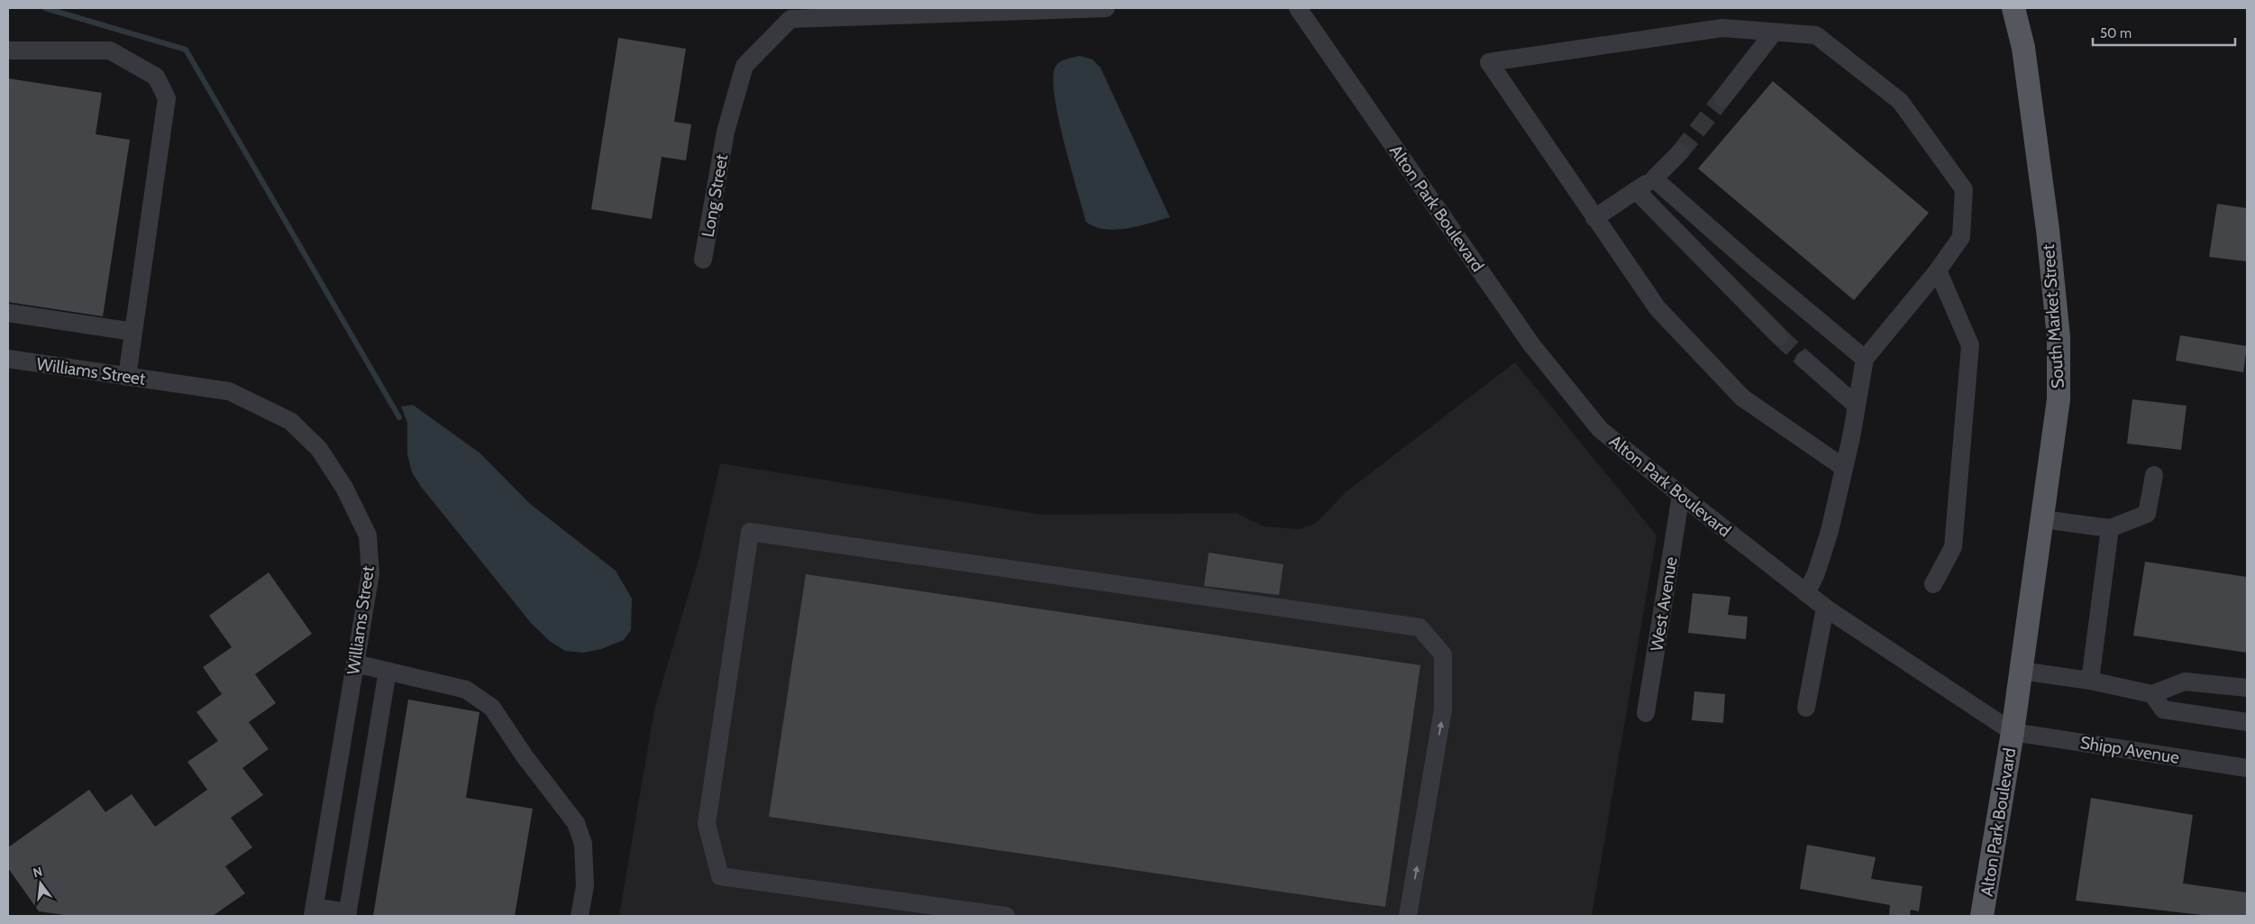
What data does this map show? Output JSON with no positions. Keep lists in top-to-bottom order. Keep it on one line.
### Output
{"streets":{"main road":["Alton Park Boulevard","South Market Street"],"street":["Long Street","Williams Street","West Avenue","Shipp Avenue"]},"crossings":[["Alton Park Boulevard","South Market Street"],["Alton Park Boulevard","West Avenue"],["Alton Park Boulevard","Shipp Avenue"],["South Market Street","Shipp Avenue"]],"scale_bar":"50 m","north":"top"}
